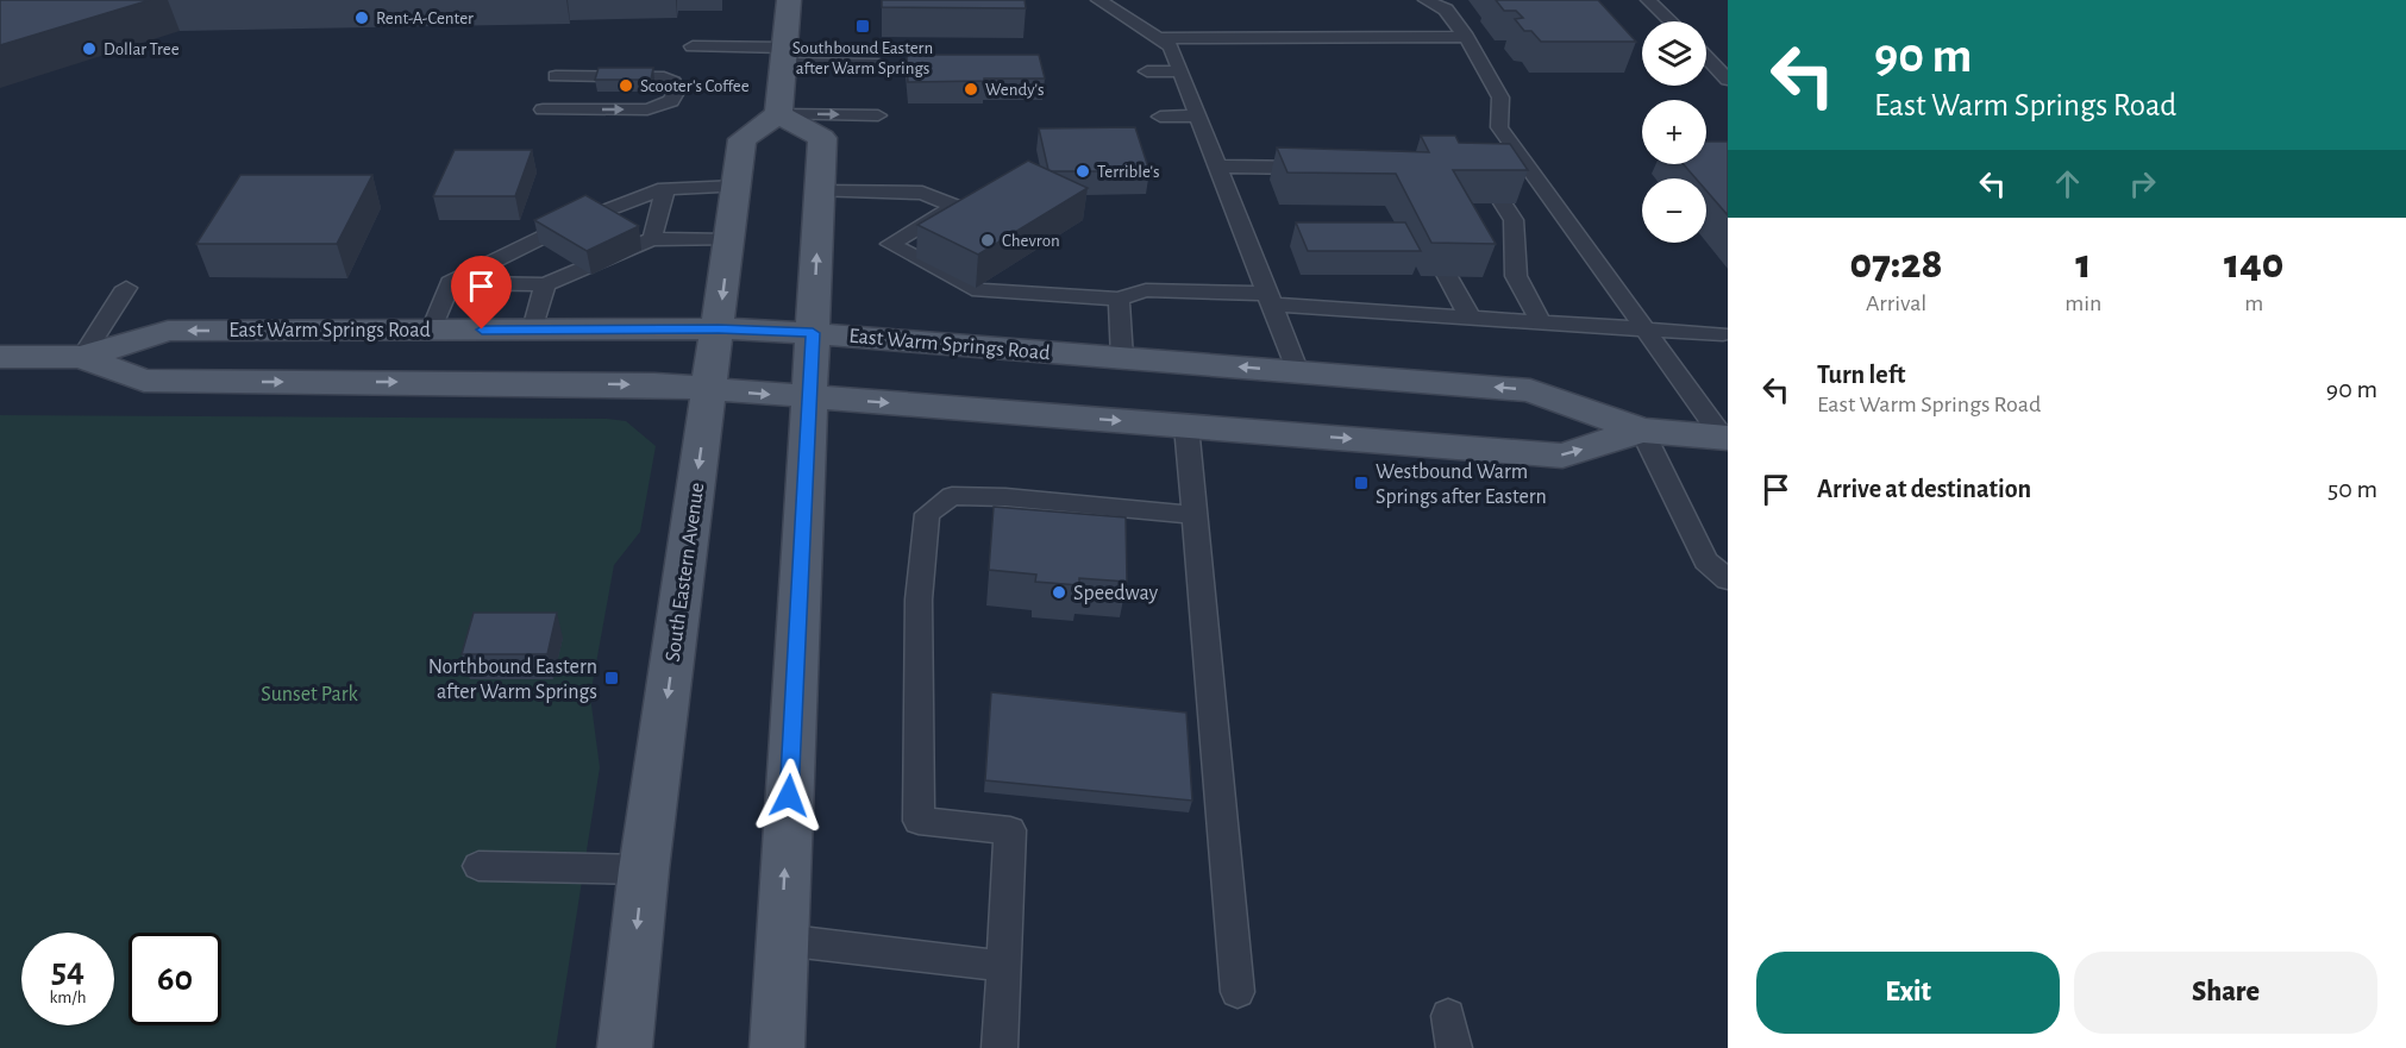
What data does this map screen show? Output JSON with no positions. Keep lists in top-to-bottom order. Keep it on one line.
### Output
{"streets":{"main road":["East Warm Springs Road","South Eastern Avenue"]},"crossings":[["East Warm Springs Road","South Eastern Avenue"]],"parks":["Sunset Park"],"places":{"other":["Rent-A-Center","Dollar Tree","Scooter's Coffee","Wendy's","Terrible's","Chevron","Speedway"],"transit":["Southbound Eastern after Warm Springs","Westbound Warm Springs after Eastern","Northbound Eastern after Warm Springs"]},"page":{"turn":["90 m","East Warm Springs Road"],"map_buttons":["+","−"],"eta":["07:28","Arrival","1","min","140","m"],"list":[{"name":"Turn left","note":"East Warm Springs Road","value":"90 m"},{"name":"Arrive at destination","value":"50 m"}],"speed":"54 km/h","limit":"60","buttons":["Exit","Share"]}}
